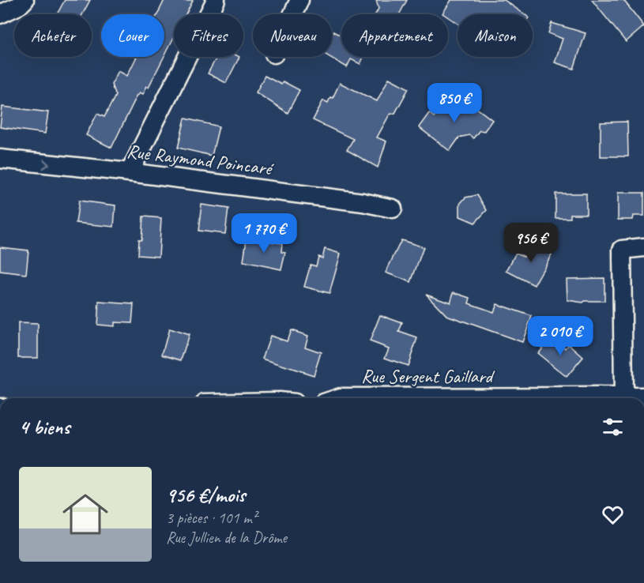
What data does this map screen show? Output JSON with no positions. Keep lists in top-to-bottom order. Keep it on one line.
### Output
{"streets":{"street":["Rue Raymond Poincaré","Rue Sergent Gaillard"]},"page":{"chip":["Acheter","Louer","Filtres","Nouveau","Appartement","Maison"],"price":["850 €","1 770 €","956 €","2 010 €"],"heading":"4 biens","list":[{"name":"956 €/mois","note":"3 pièces · 101 m² · Rue Jullien de la Drôme"}]}}
